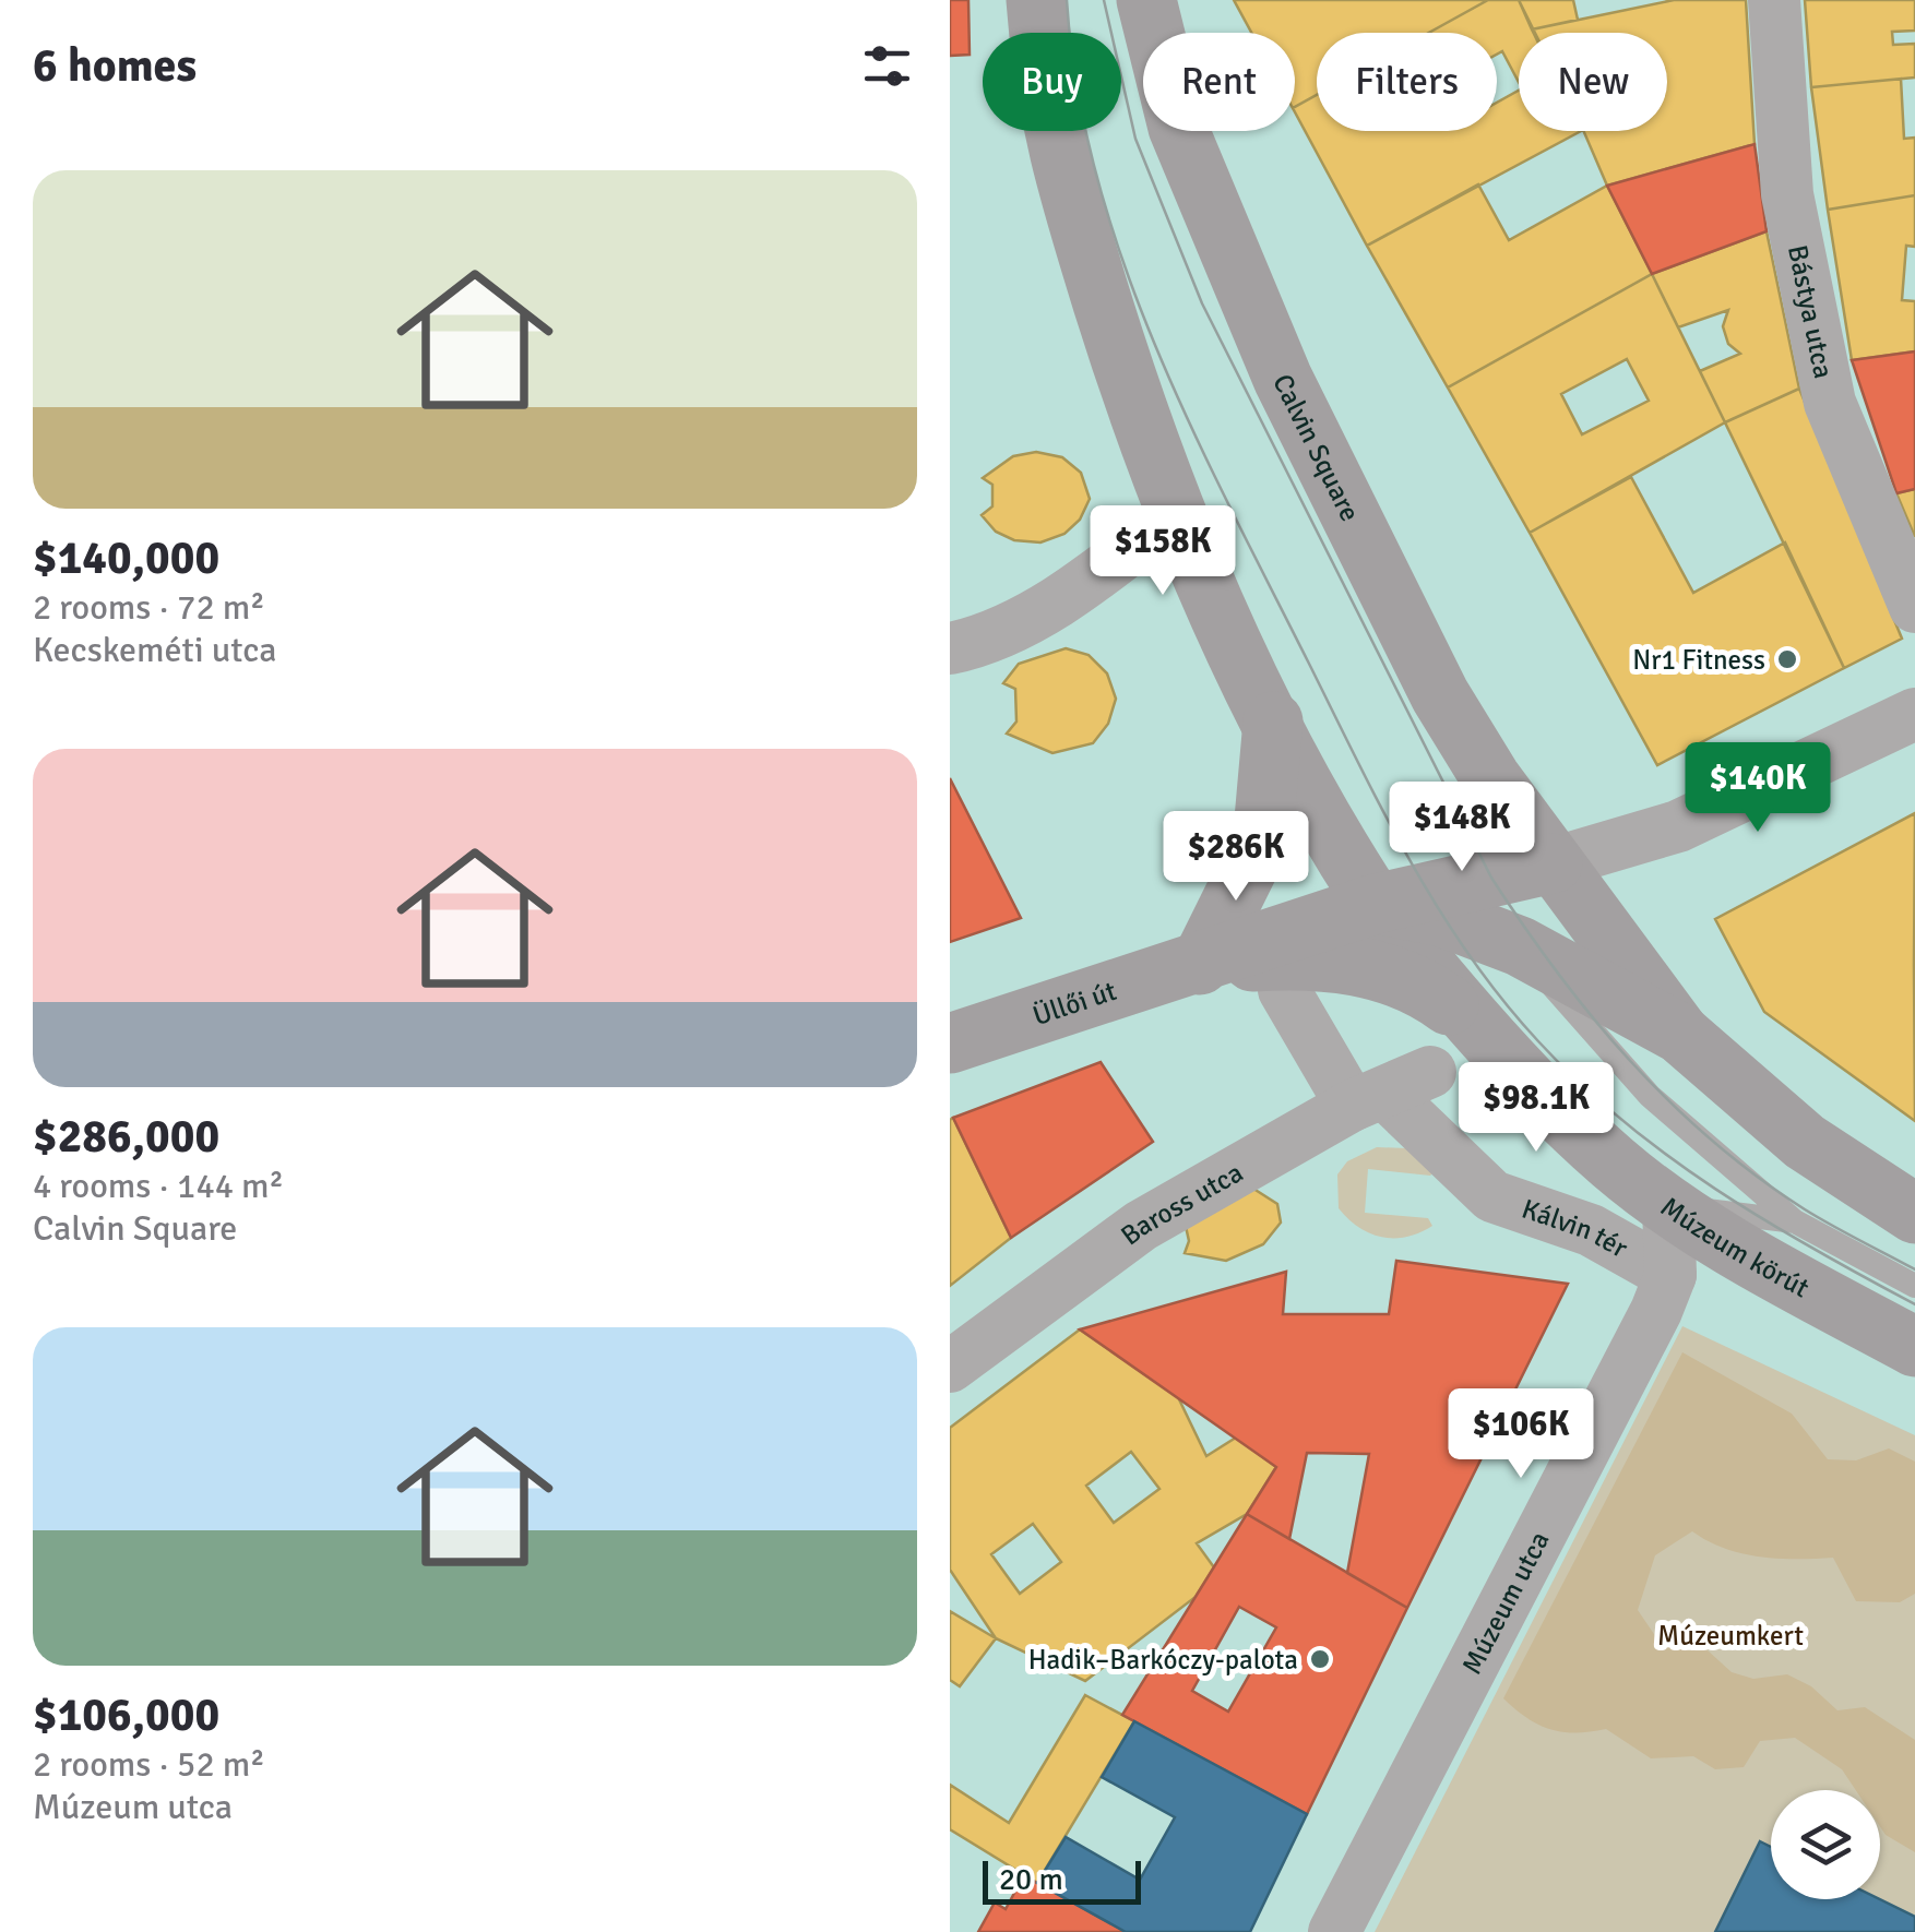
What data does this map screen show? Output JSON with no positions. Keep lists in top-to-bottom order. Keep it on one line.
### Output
{"streets":{"main road":["Calvin Square","Üllői út","Múzeum körút"],"street":["Bástya utca","Baross utca","Kálvin tér","Múzeum utca"]},"crossings":[["Baross utca","Kálvin tér"],["Kálvin tér","Múzeum utca"],["Múzeum körút","Múzeum utca"]],"parks":["Múzeumkert"],"places":["Nr1 Fitness","Hadik–Barkóczy-palota"],"scale_bar":"20 m","page":{"heading":"6 homes","chip":["Buy","Rent","Filters","New"],"list":[{"name":"$140,000","note":"2 rooms · 72 m² · Kecskeméti utca"},{"name":"$286,000","note":"4 rooms · 144 m² · Calvin Square"},{"name":"$106,000","note":"2 rooms · 52 m² · Múzeum utca"}],"price":["$158K","$140K","$148K","$286K","$98.1K","$106K"],"scale":"20 m"}}
